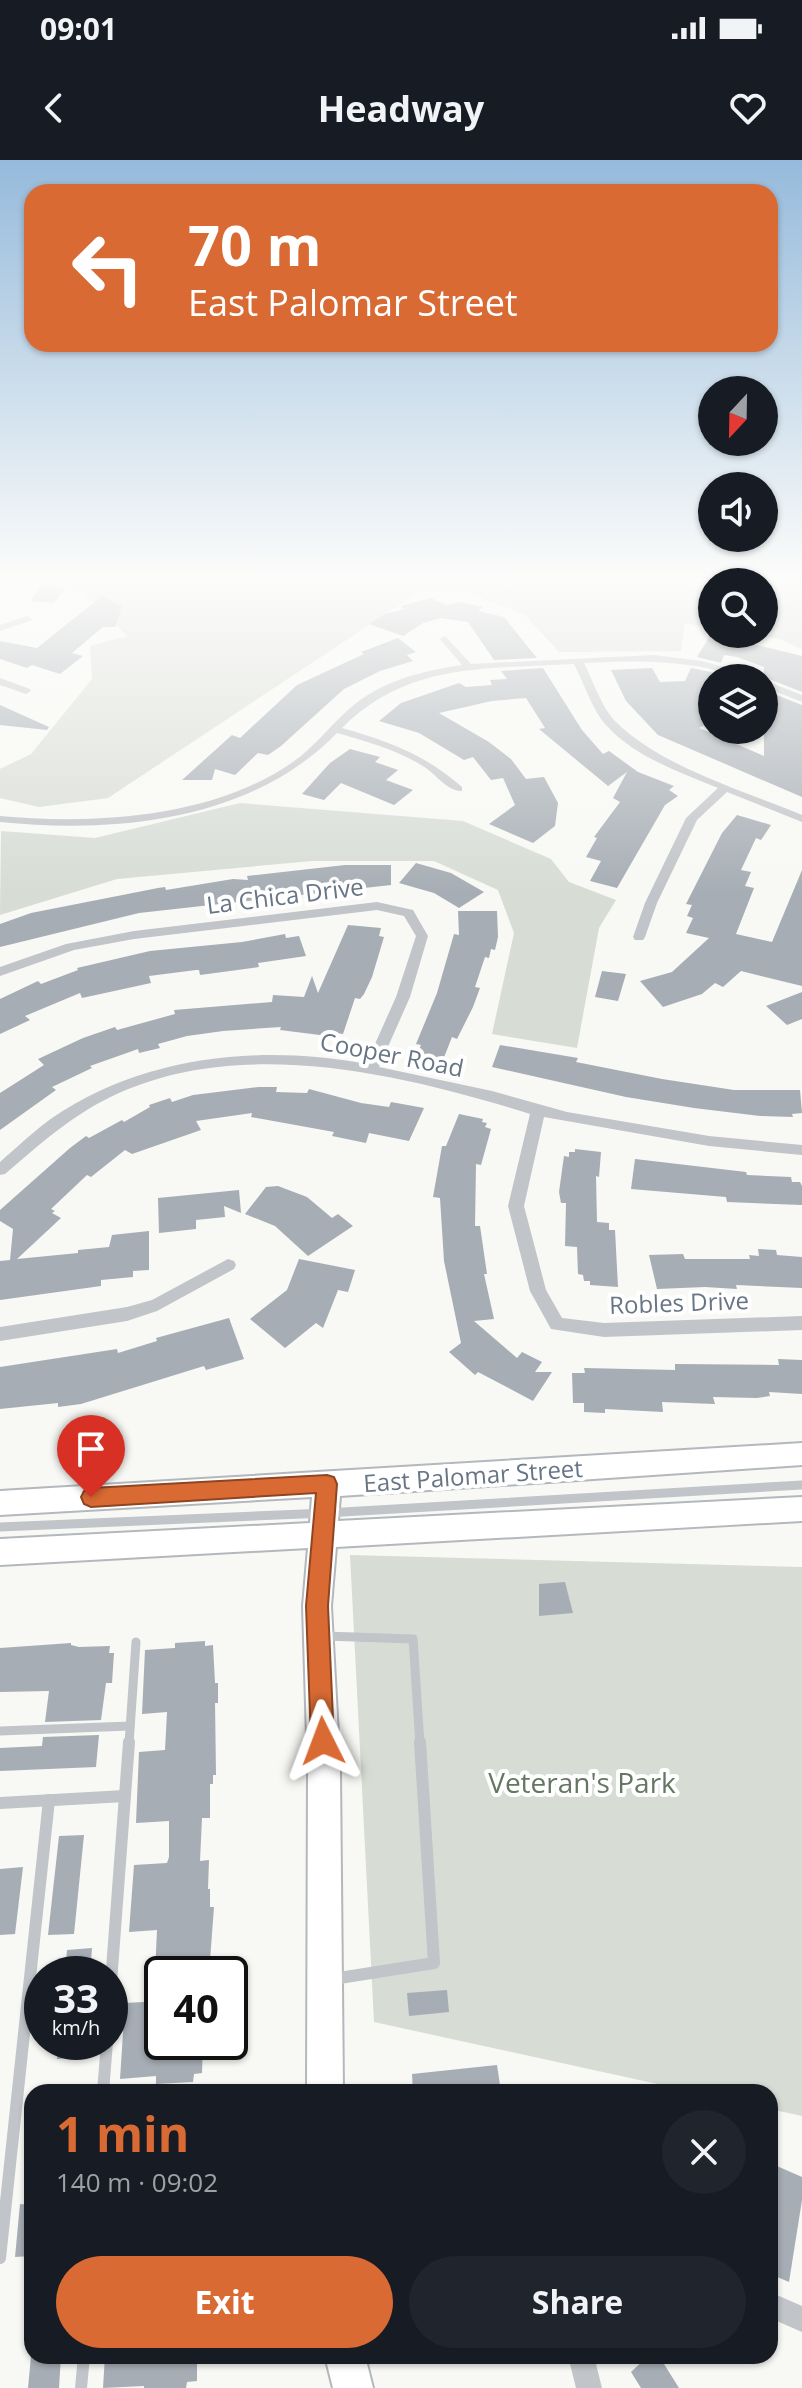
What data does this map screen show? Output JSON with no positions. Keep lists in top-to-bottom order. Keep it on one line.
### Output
{"streets":{"main road":["East Palomar Street"],"street":["La Chica Drive","Cooper Road","Robles Drive"]},"crossings":[["La Chica Drive","Cooper Road"],["Cooper Road","Robles Drive"]],"parks":["Veteran's Park"],"north":"bottom","page":{"status":"09:01","header":"Headway","turn":["70 m","East Palomar Street"],"speed":"33 km/h","limit":"40","heading":["1 min","140 m · 09:02"],"buttons":["Exit","Share"]}}
